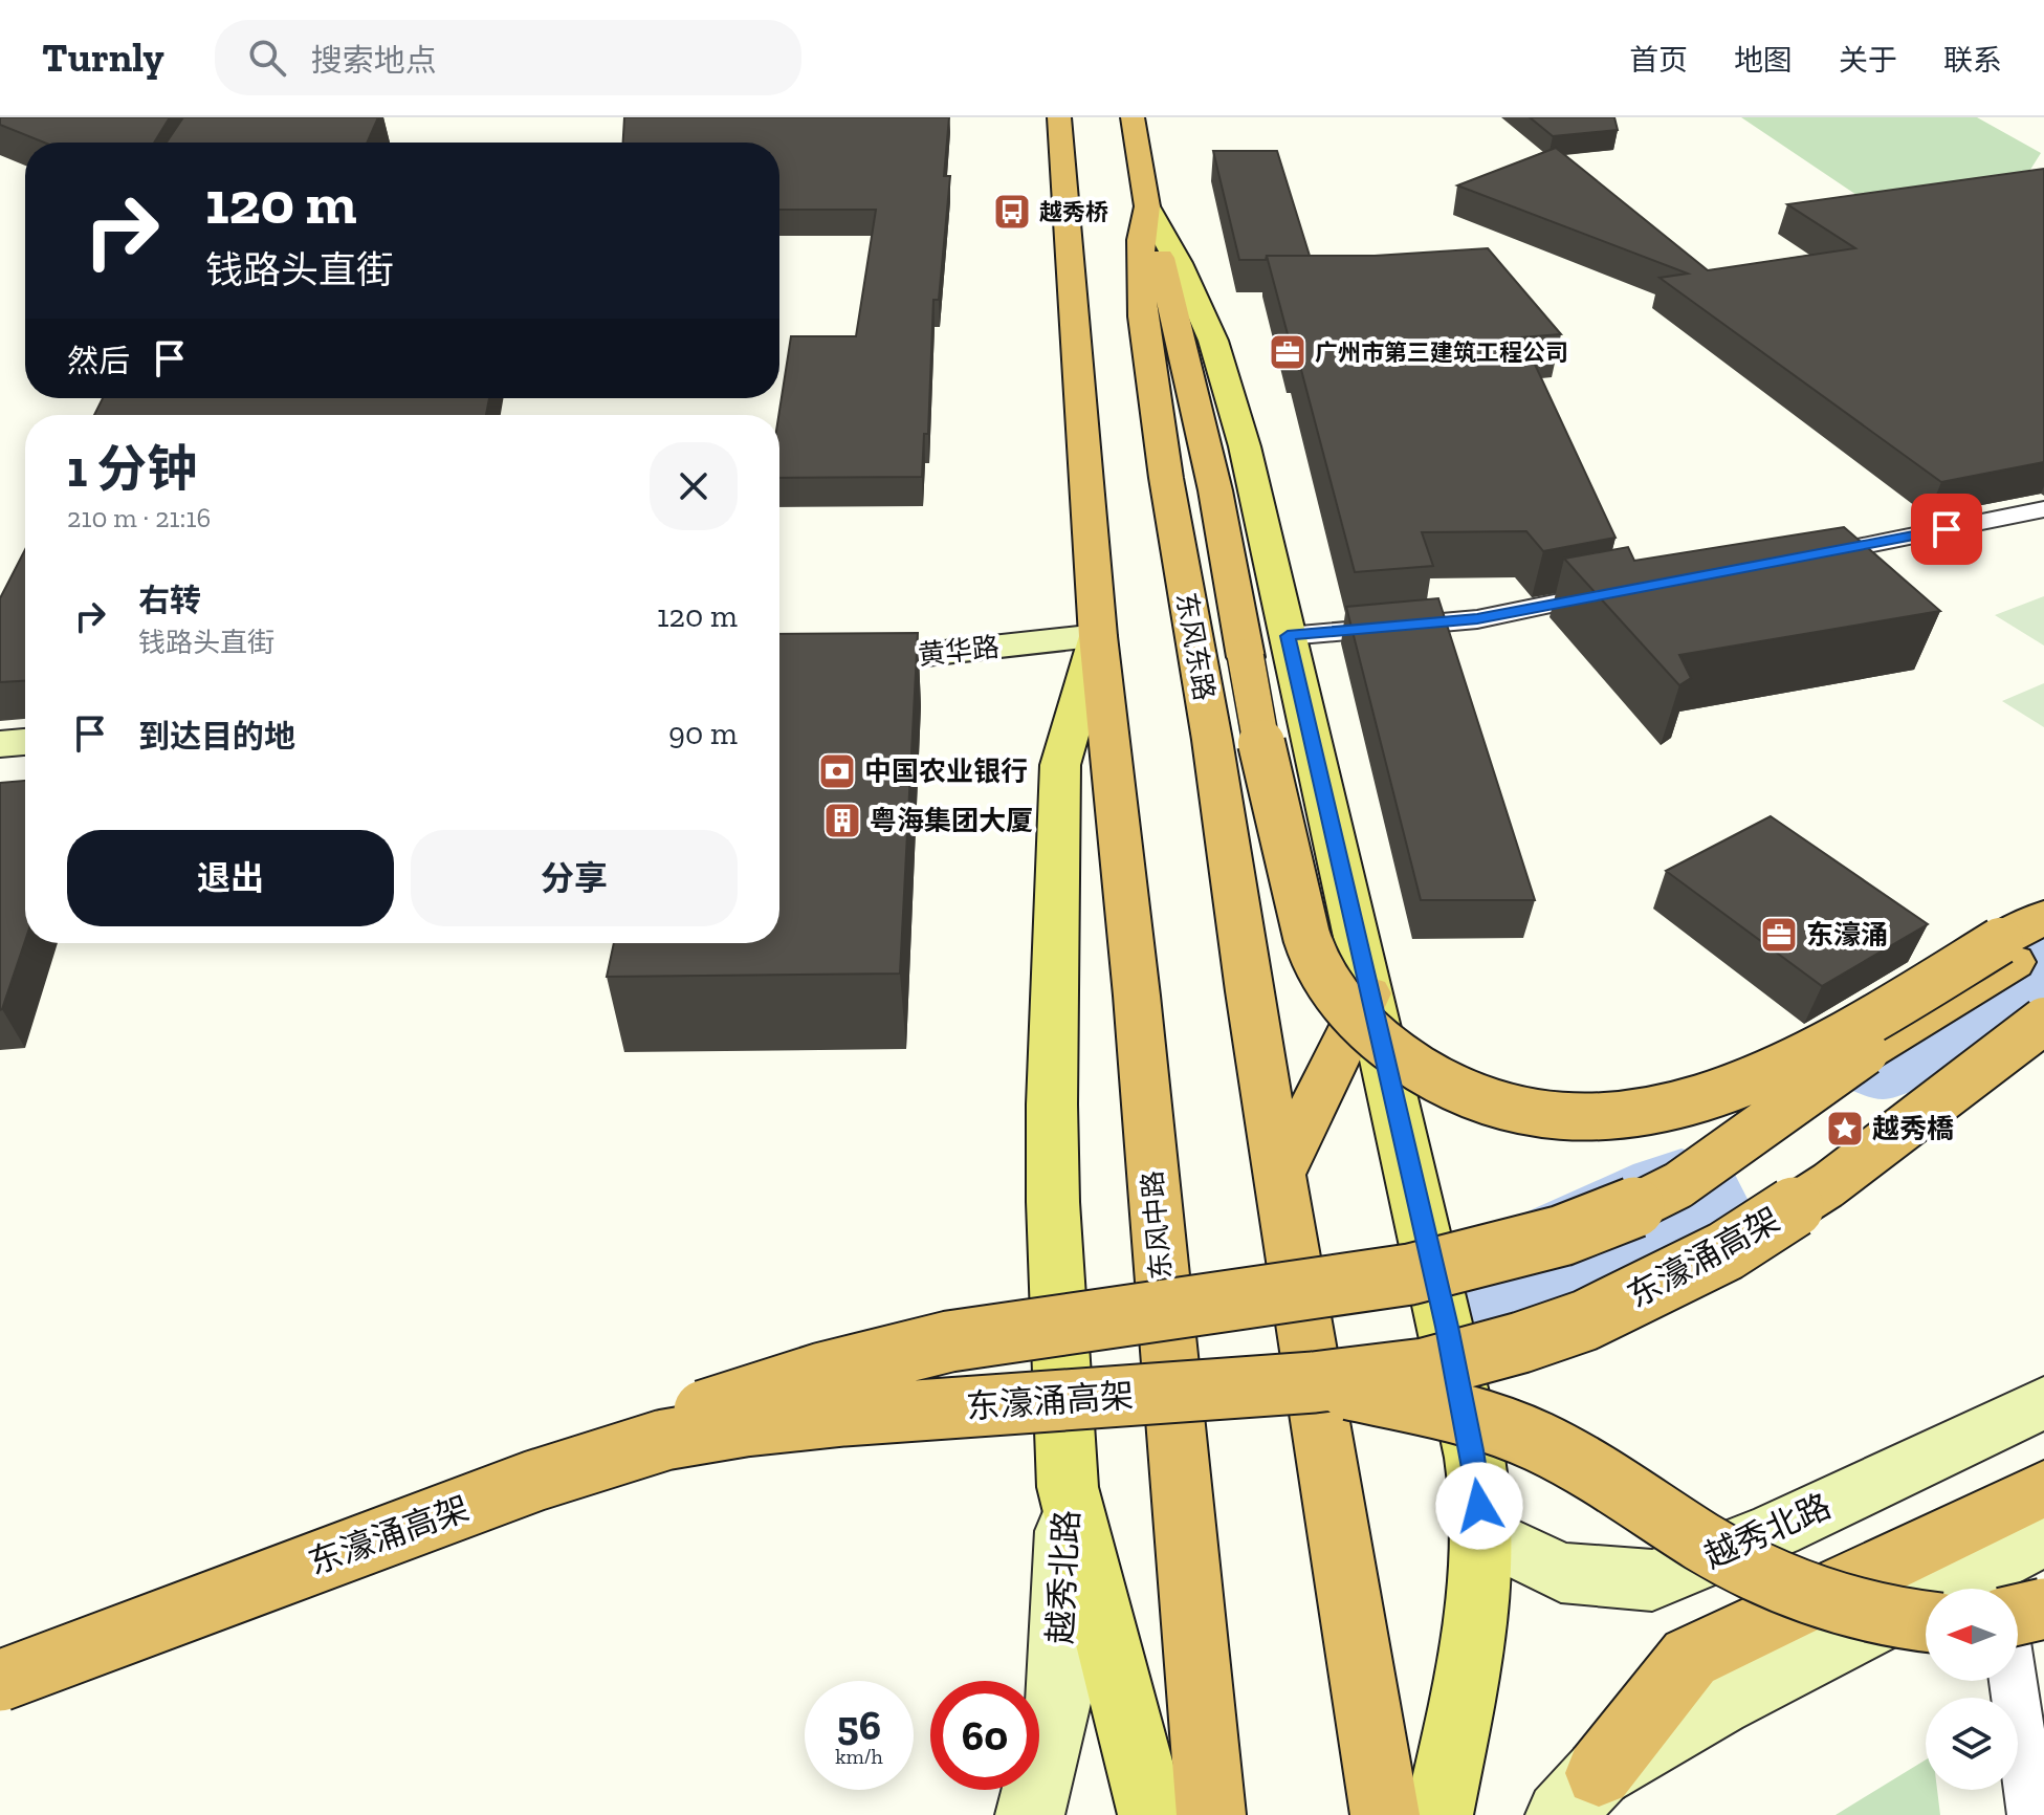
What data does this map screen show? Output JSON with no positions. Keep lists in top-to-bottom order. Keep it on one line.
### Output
{"streets":{"highway":["东风东路","东风中路","东濠涌高架"],"main road":["黄华路","越秀北路"]},"crossings":[["黄华路","东风中路"]],"places":{"bus stop":["越秀桥"],"office":["广州市第三建筑工程公司","东濠涌"],"bank":["中国农业银行"],"building":["粤海集团大厦"],"place":["越秀橋"]},"north":"left","page":{"header":"Turnly","search":"搜索地点","nav":["首页","地图","关于","联系"],"turn":["120 m","钱路头直街"],"then":"然后","heading":["1 分钟","210 m · 21:16"],"list":[{"name":"右转","note":"钱路头直街","value":"120 m"},{"name":"到达目的地","value":"90 m"}],"buttons":["退出","分享"],"speed":"56 km/h","limit":"60"}}
